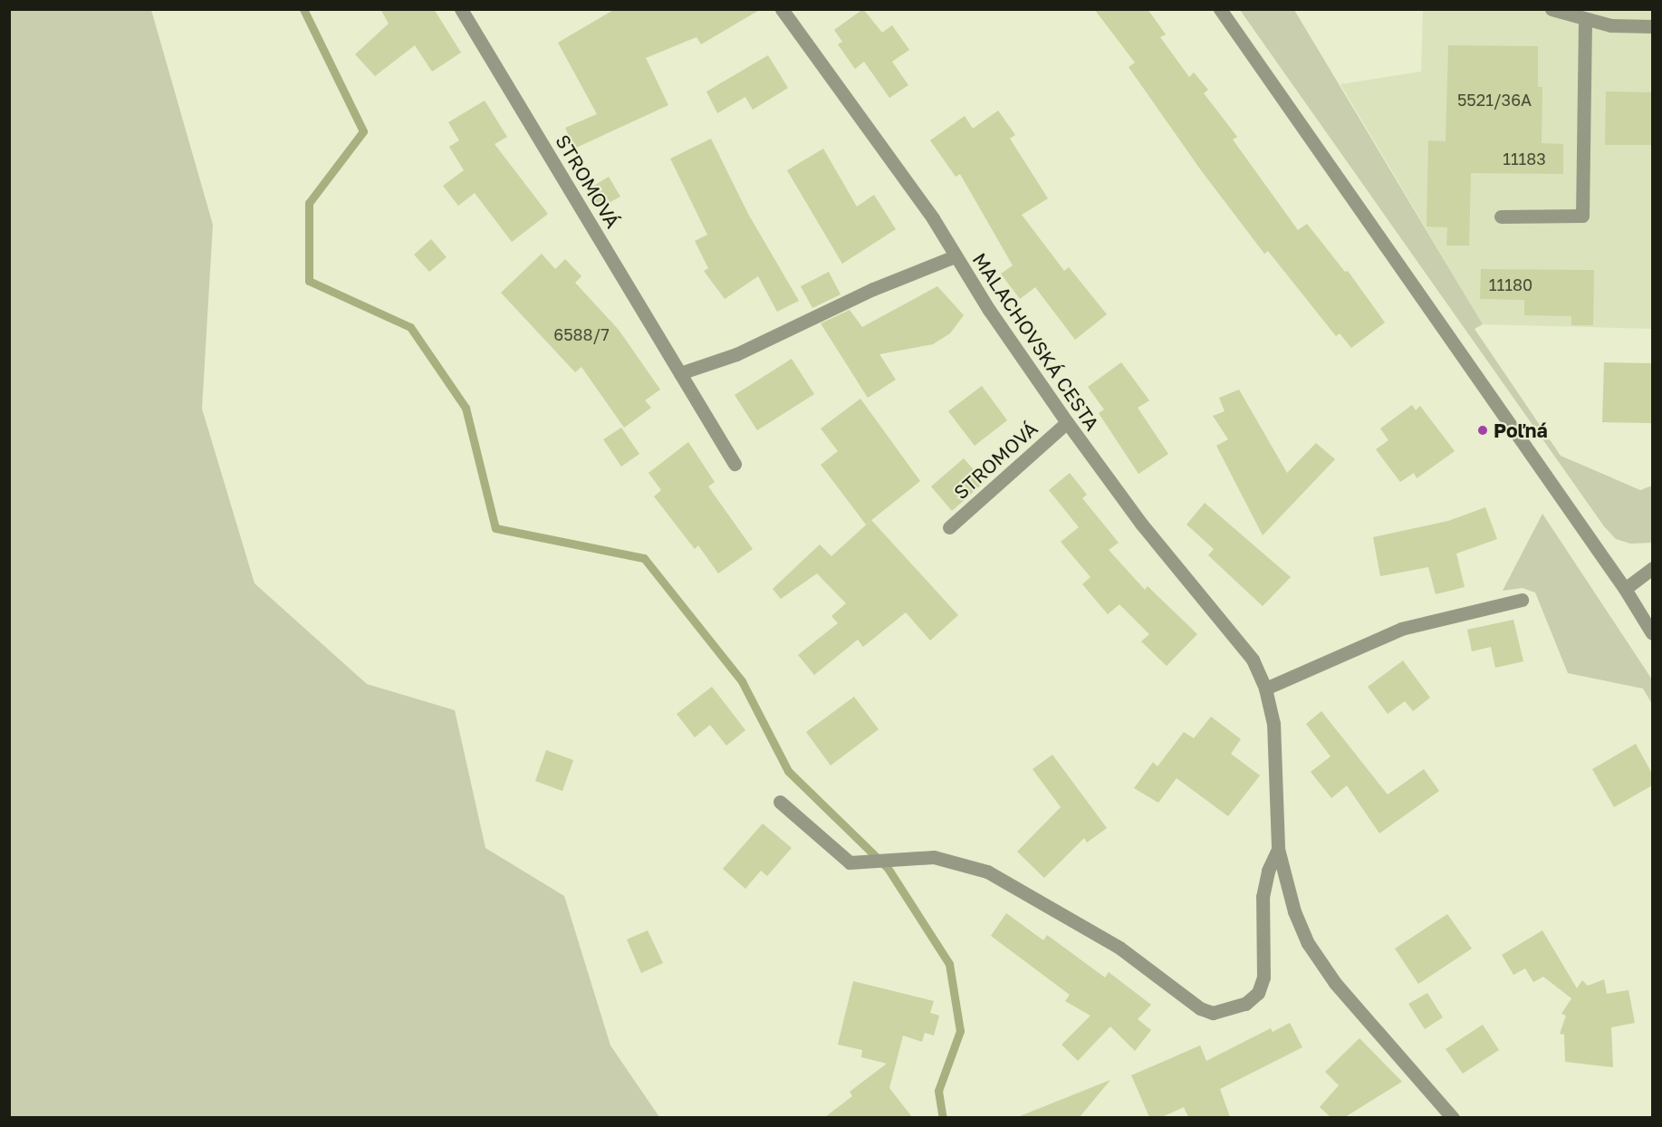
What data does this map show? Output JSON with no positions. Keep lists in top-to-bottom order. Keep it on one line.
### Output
{"streets":{"street":["STROMOVÁ","MALACHOVSKÁ CESTA"]},"crossings":[["STROMOVÁ","MALACHOVSKÁ CESTA"]],"places":["Poľná"],"house_numbers":["5521/36A","11183","11180","6588/7"]}
